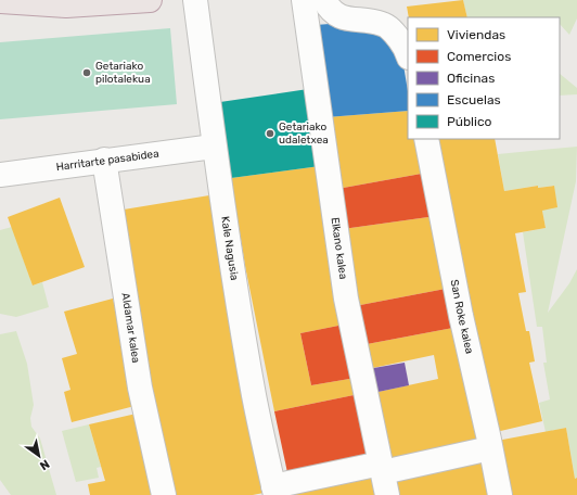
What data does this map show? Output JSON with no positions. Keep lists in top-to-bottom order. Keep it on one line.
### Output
{"streets":{"street":["Harritarte pasabidea","Kale Nagusia","Elkano kalea","San Roke kalea","Aldamar kalea"]},"crossings":[["Harritarte pasabidea","Kale Nagusia"],["Harritarte pasabidea","Aldamar kalea"]],"places":["Getariako pilotalekua","Getariako udaletxea"],"legend":["Viviendas","Comercios","Oficinas","Escuelas","Público"],"north":"bottom right"}
